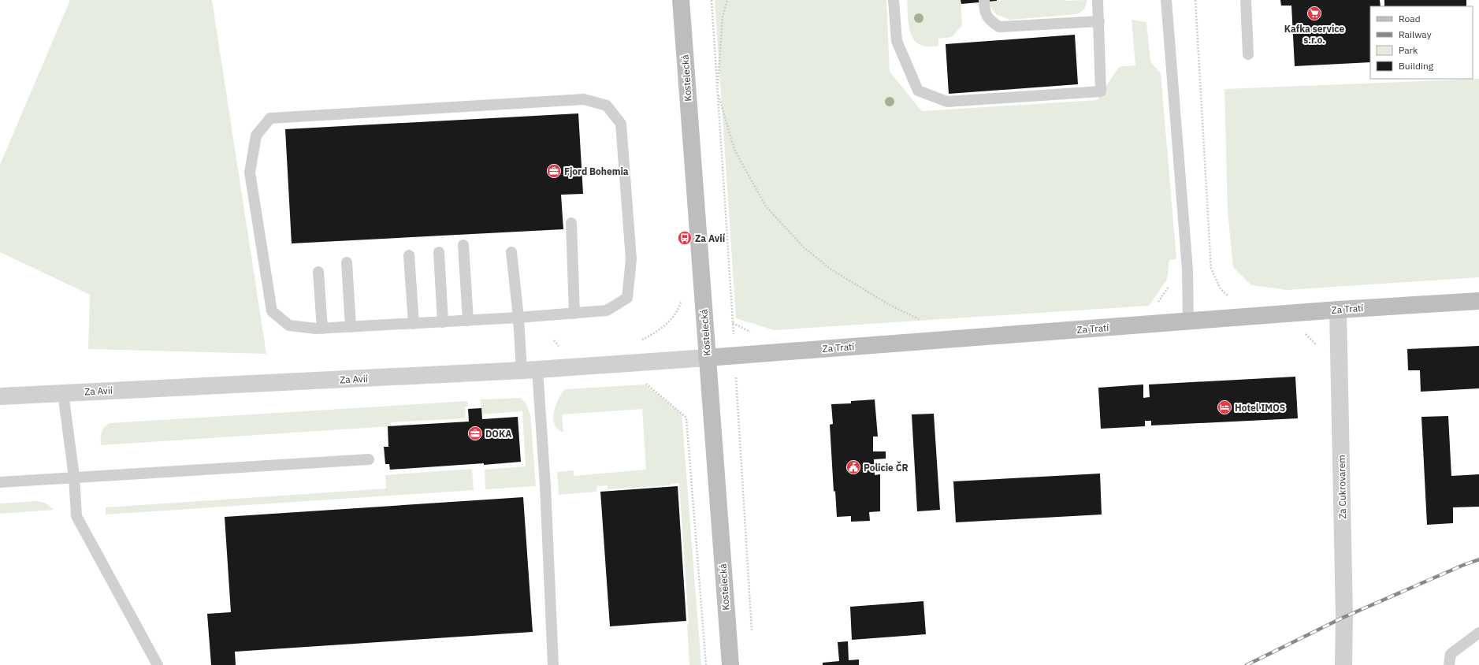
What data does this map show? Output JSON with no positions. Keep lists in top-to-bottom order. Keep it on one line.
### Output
{"streets":{"street":["Kostelecká","Za Tratí","Za Avií","Za Cukrovarem"]},"crossings":[["Kostelecká","Za Tratí"],["Kostelecká","Za Avií"],["Za Tratí","Za Avií"],["Za Tratí","Za Cukrovarem"]],"places":{"supermarket":["Kafka service s.r.o."],"office":["Fjord Bohemia","DOKA"],"bus stop":["Za Avií"],"hotel":["Hotel IMOS"],"public building":["Policie ČR"]},"legend":["Road","Railway","Park","Building"]}
